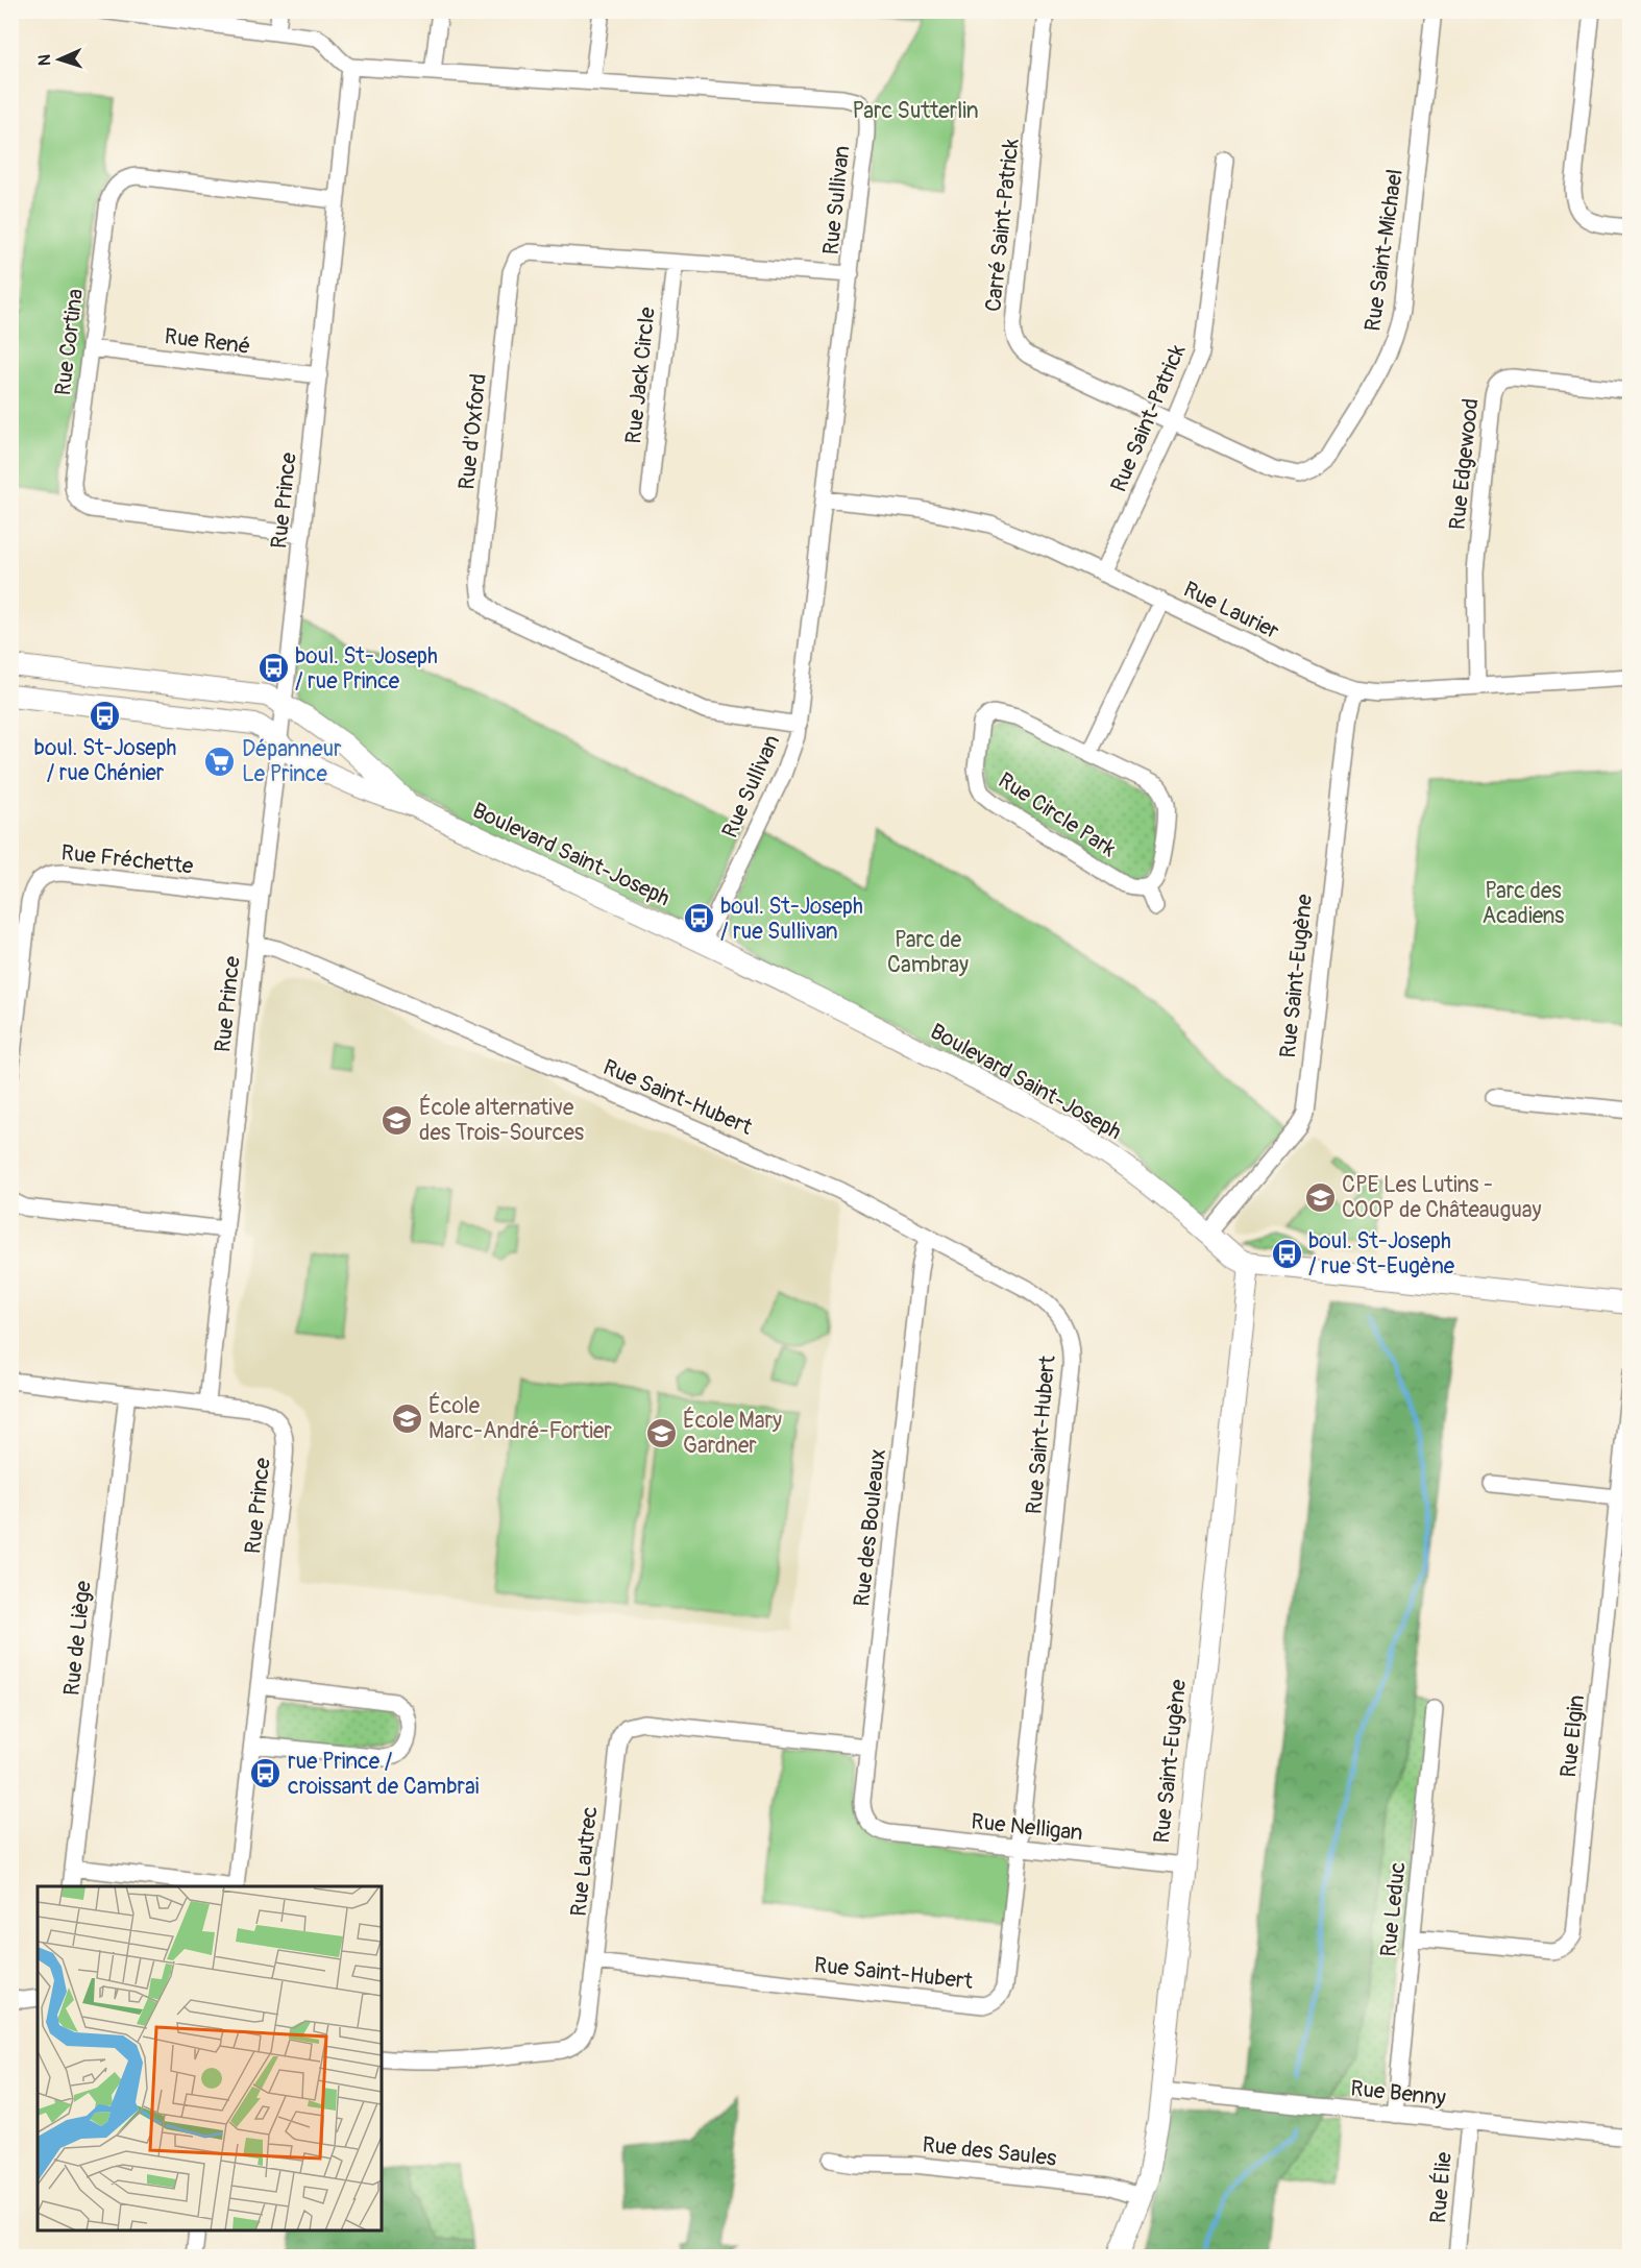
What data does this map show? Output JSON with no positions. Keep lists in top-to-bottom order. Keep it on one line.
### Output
{"streets":{"street":["Rue Sullivan","Carré Saint-Patrick","Rue Saint-Michael","Rue René","Rue Cortina","Rue Jack Circle","Rue Saint-Patrick","Rue d'Oxford","Rue Edgewood","Rue Prince","Rue Laurier","Rue Circle Park","Boulevard Saint-Joseph","Rue Fréchette","Rue Saint-Eugène","Rue Saint-Hubert","Rue des Bouleaux","Rue de Liège","Rue Elgin","Rue Nelligan","Rue Lautrec","Rue Leduc","Rue Benny","Rue des Saules","Rue Élie"]},"crossings":[["Rue Sullivan","Rue d'Oxford"],["Rue Sullivan","Rue Prince"],["Rue Sullivan","Rue Laurier"],["Rue Sullivan","Boulevard Saint-Joseph"],["Carré Saint-Patrick","Rue Saint-Michael"],["Carré Saint-Patrick","Rue Saint-Patrick"],["Rue Saint-Michael","Rue Saint-Patrick"],["Rue René","Rue Cortina"],["Rue René","Rue Prince"],["Rue Cortina","Rue Prince"],["Rue Jack Circle","Rue d'Oxford"],["Rue Saint-Patrick","Rue Laurier"],["Rue Edgewood","Rue Laurier"],["Rue Prince","Boulevard Saint-Joseph"],["Rue Prince","Rue Fréchette"],["Rue Prince","Rue Saint-Hubert"],["Rue Laurier","Rue Saint-Eugène"],["Boulevard Saint-Joseph","Rue Saint-Eugène"],["Rue Saint-Eugène","Rue Nelligan"],["Rue Saint-Eugène","Rue Benny"],["Rue Saint-Eugène","Rue des Saules"],["Rue Saint-Hubert","Rue des Bouleaux"],["Rue Saint-Hubert","Rue Nelligan"],["Rue Saint-Hubert","Rue Lautrec"],["Rue des Bouleaux","Rue Nelligan"],["Rue des Bouleaux","Rue Lautrec"],["Rue Elgin","Rue Leduc"],["Rue Leduc","Rue Benny"],["Rue Benny","Rue Élie"]],"parks":["Parc Sutterlin","Parc des Acadiens","Parc de Cambray"],"places":{"bus stop":["boul. St-Joseph / rue Prince","boul. St-Joseph / rue Chénier","boul. St-Joseph / rue Sullivan","boul. St-Joseph / rue St-Eugène","rue Prince / croissant de Cambrai"],"supermarket":["Dépanneur Le Prince"],"school or university":["École alternative des Trois-Sources","CPE Les Lutins - COOP de Châteauguay","École Marc-André-Fortier","École Mary Gardner"]},"north":"left"}
